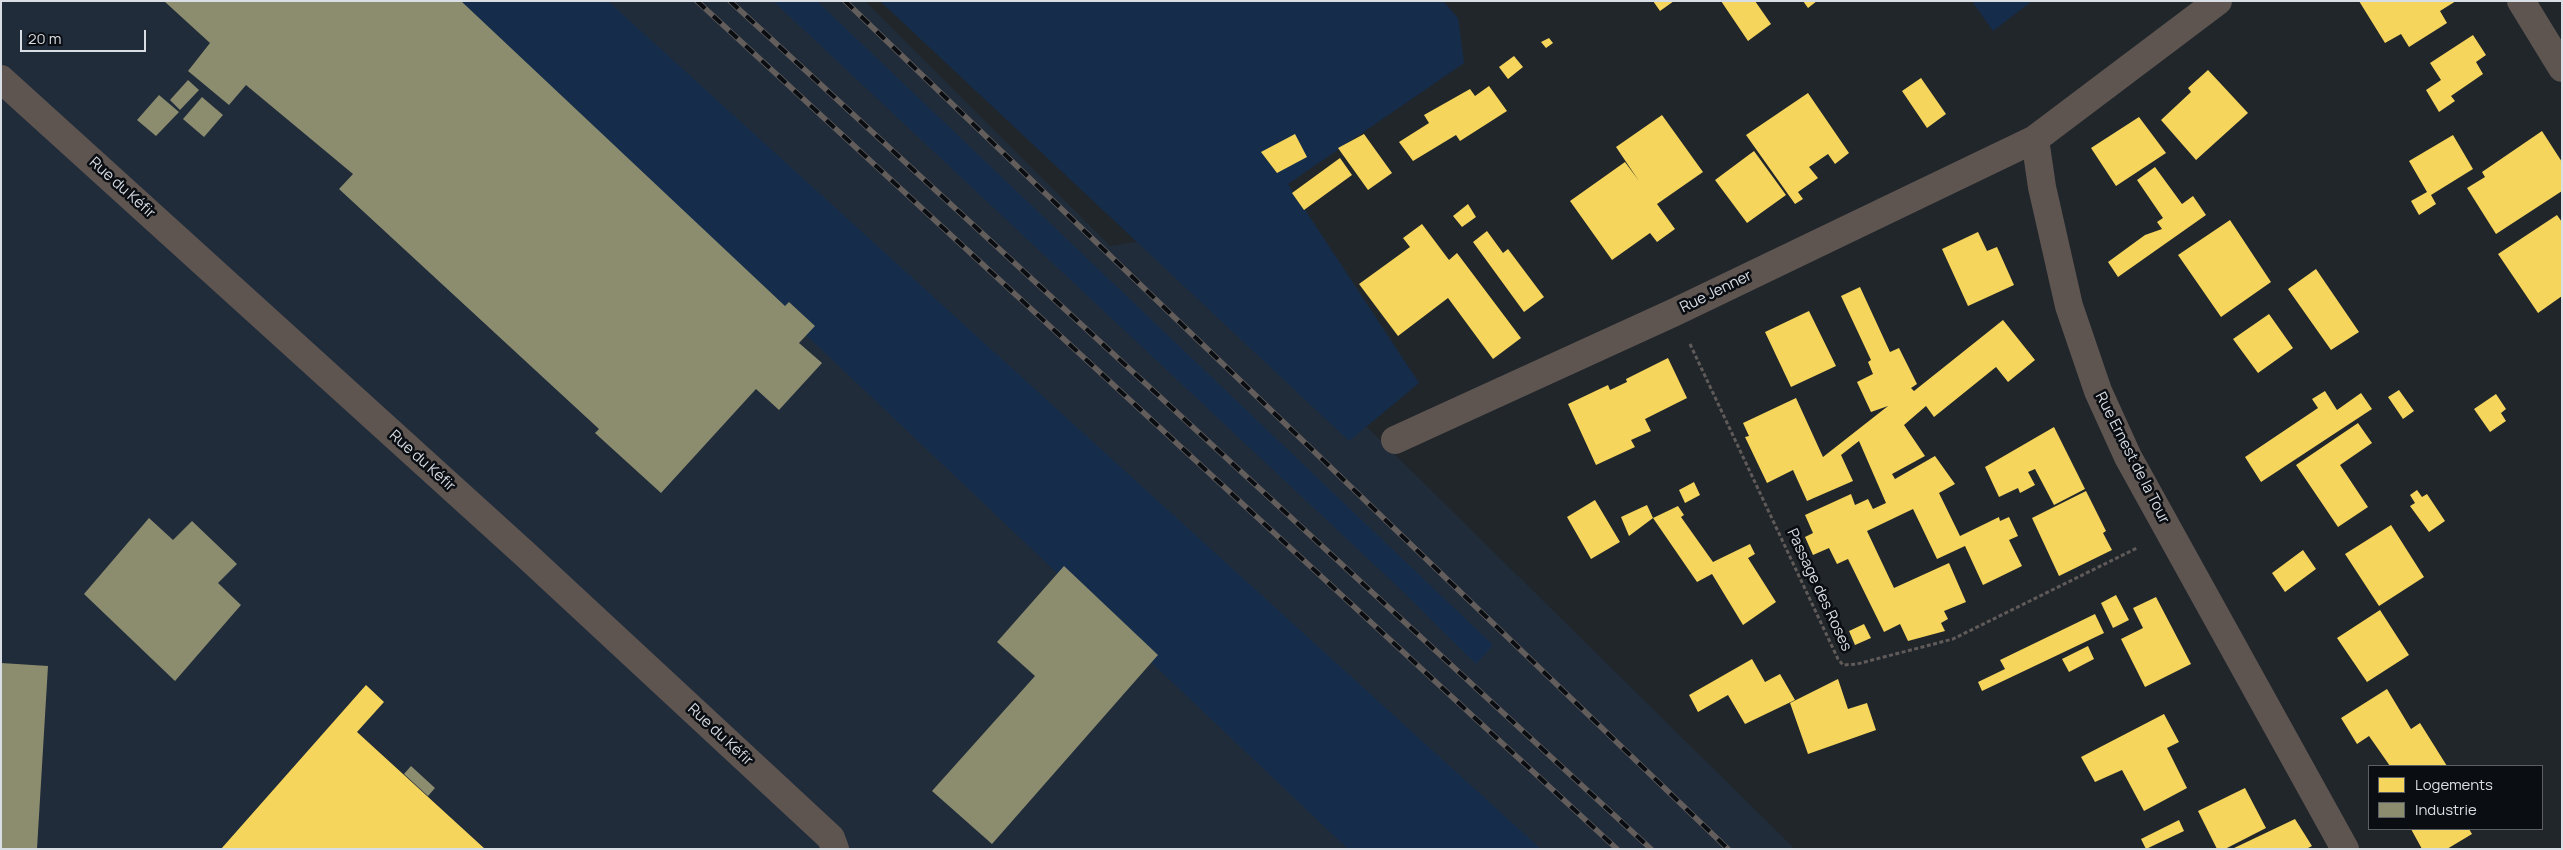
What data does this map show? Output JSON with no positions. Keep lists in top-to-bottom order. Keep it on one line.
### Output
{"streets":{"street":["Rue du Kéfir","Rue Jenner","Rue Ernest de la Tour"],"path":["Passage des Roses"]},"crossings":[["Rue Jenner","Rue Ernest de la Tour"],["Rue Jenner","Passage des Roses"],["Rue Ernest de la Tour","Passage des Roses"]],"legend":["Logements","Industrie"],"scale_bar":"20 m"}
